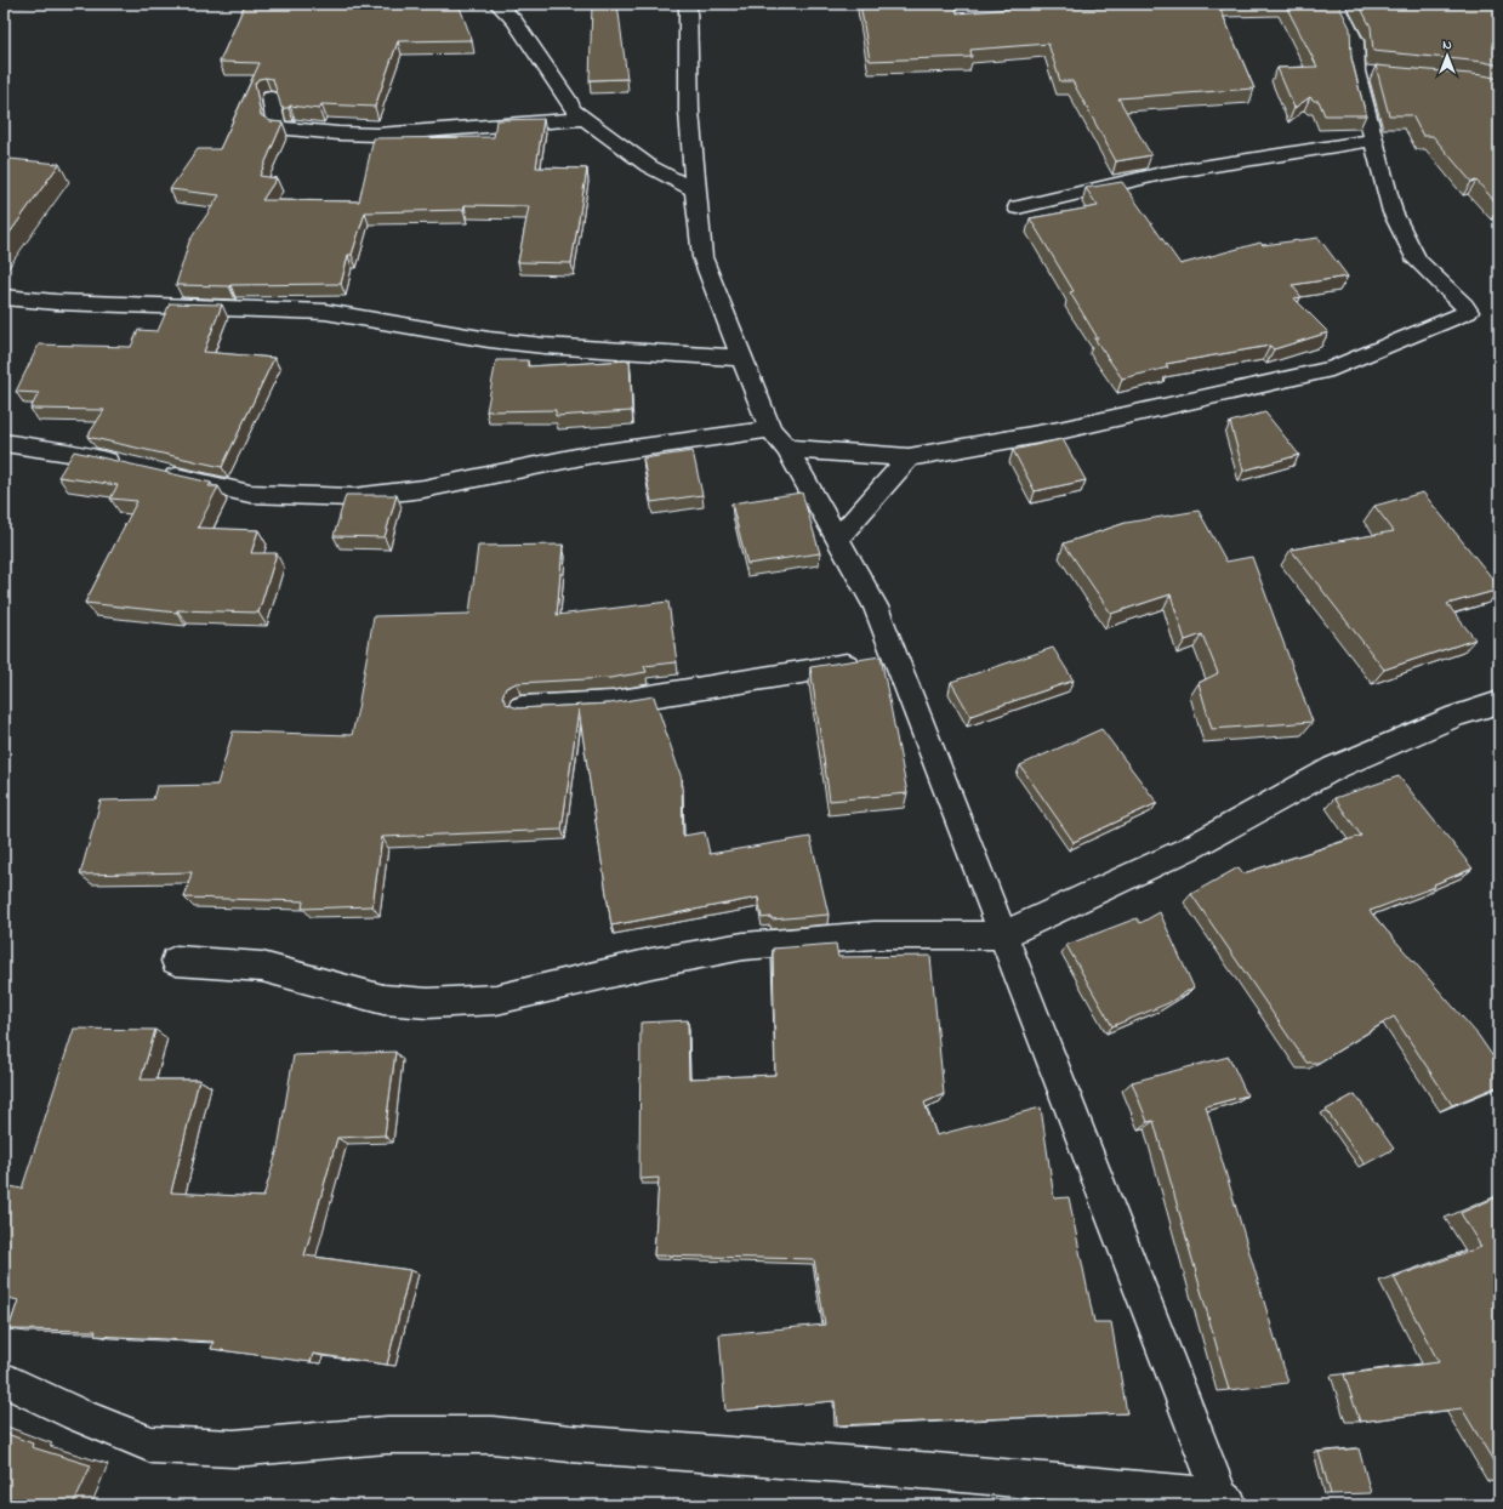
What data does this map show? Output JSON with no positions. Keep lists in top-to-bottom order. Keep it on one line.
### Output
{"north":"top"}
